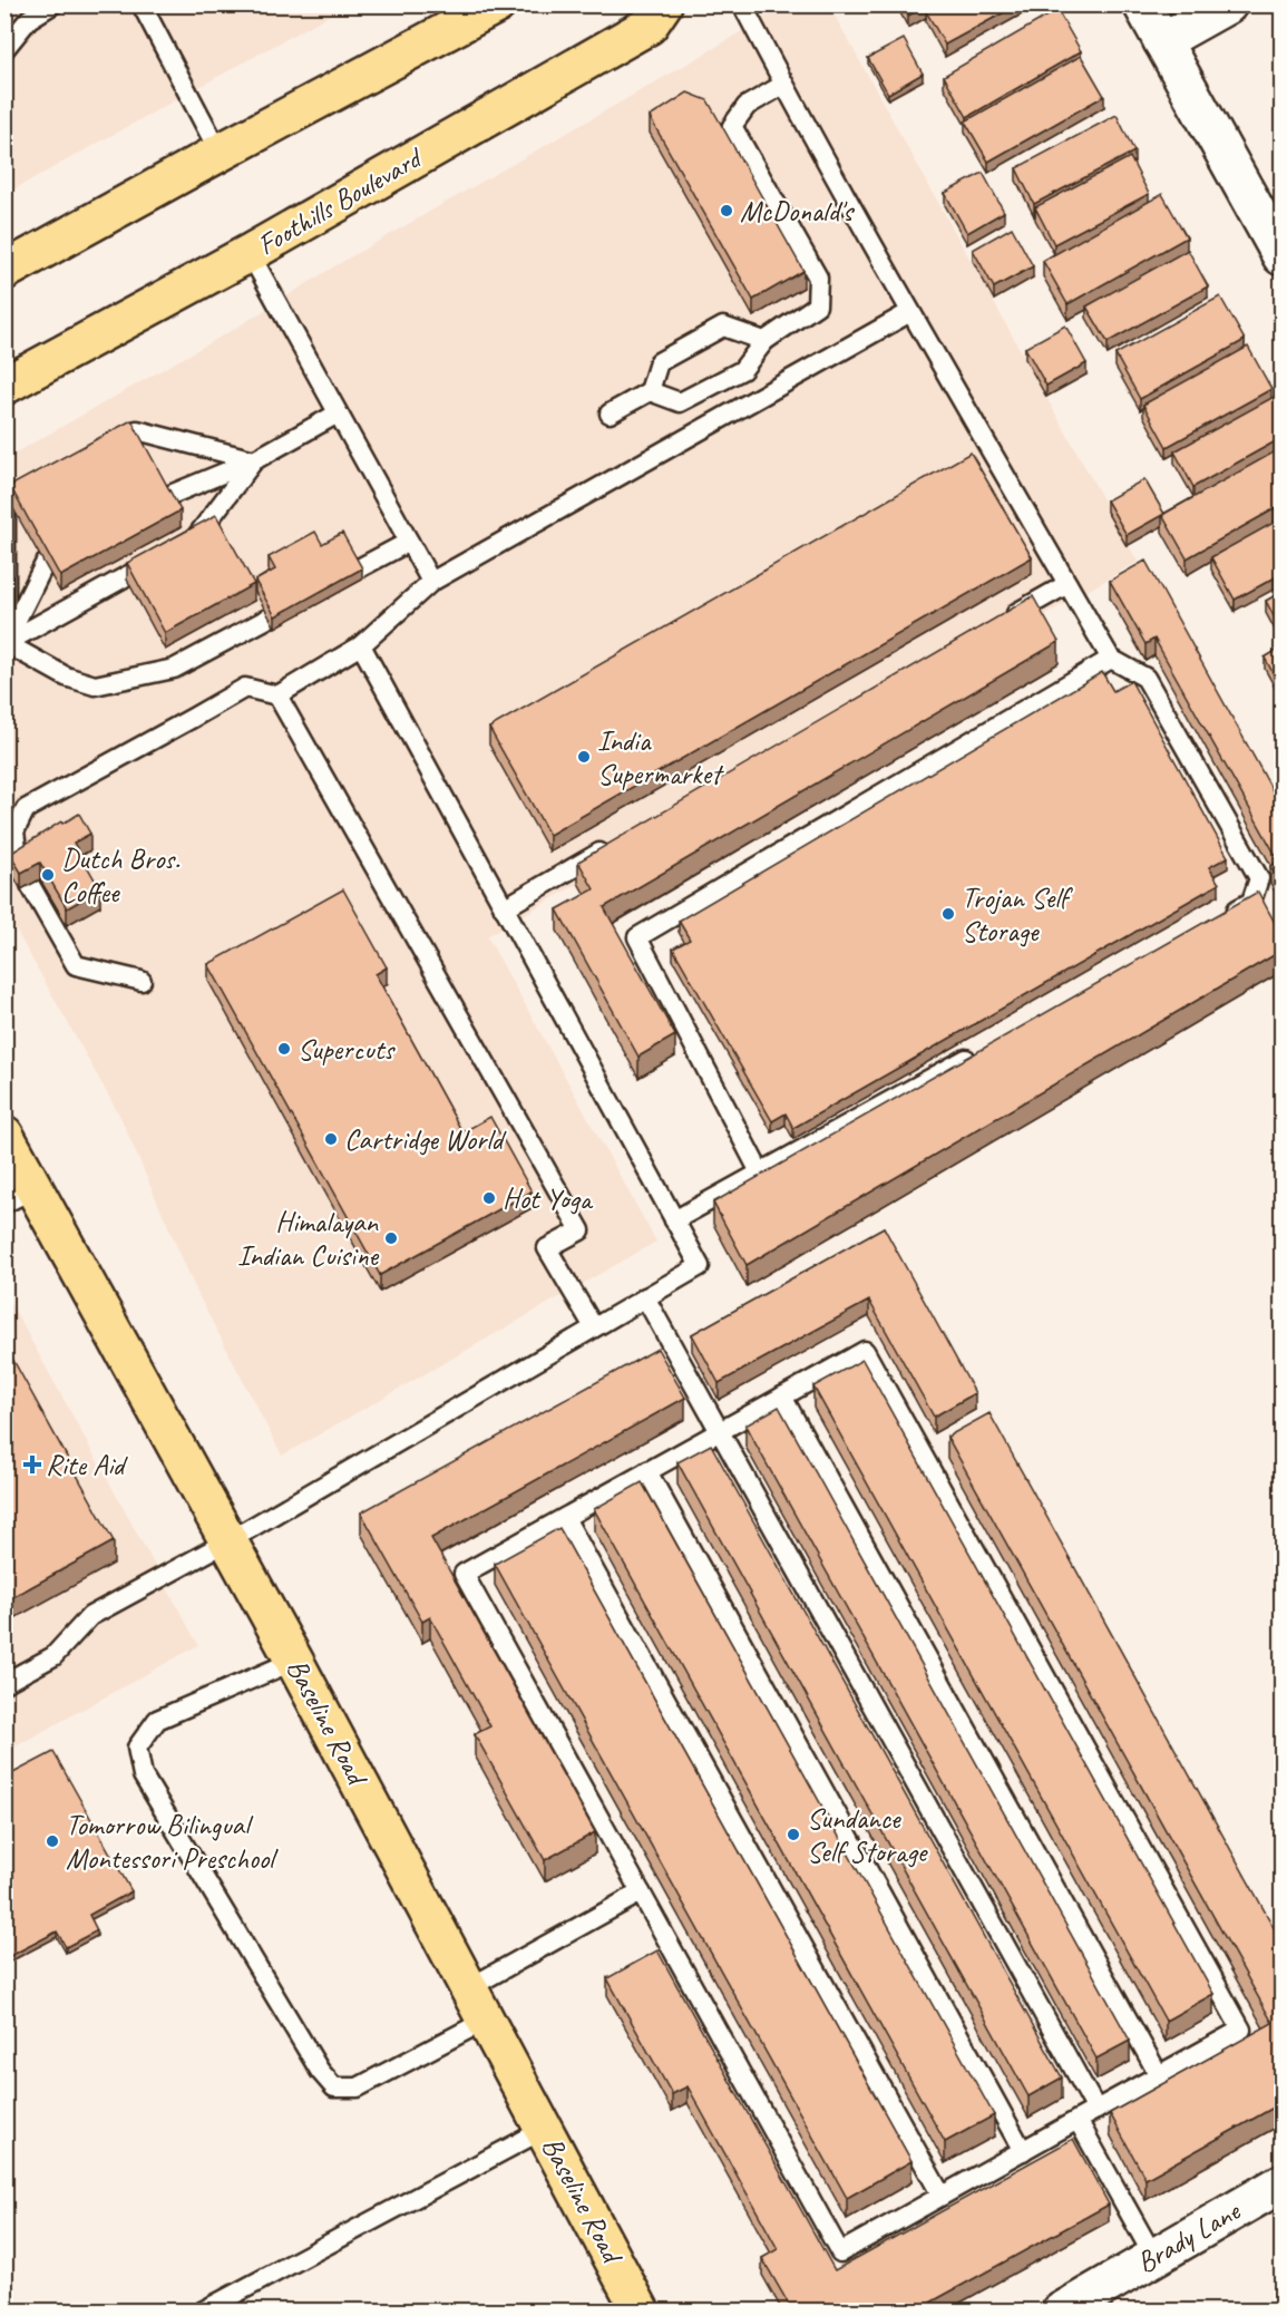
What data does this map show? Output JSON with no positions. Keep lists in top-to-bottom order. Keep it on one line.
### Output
{"streets":{"main road":["Foothills Boulevard","Baseline Road"],"street":["Brady Lane"]},"places":{"other":["McDonald's","India Supermarket","Dutch Bros. Coffee","Trojan Self Storage","Supercuts","Cartridge World","Hot Yoga","Himalayan Indian Cuisine","Sundance Self Storage","Tomorrow Bilingual Montessori Preschool"],"health":["Rite Aid"]}}
